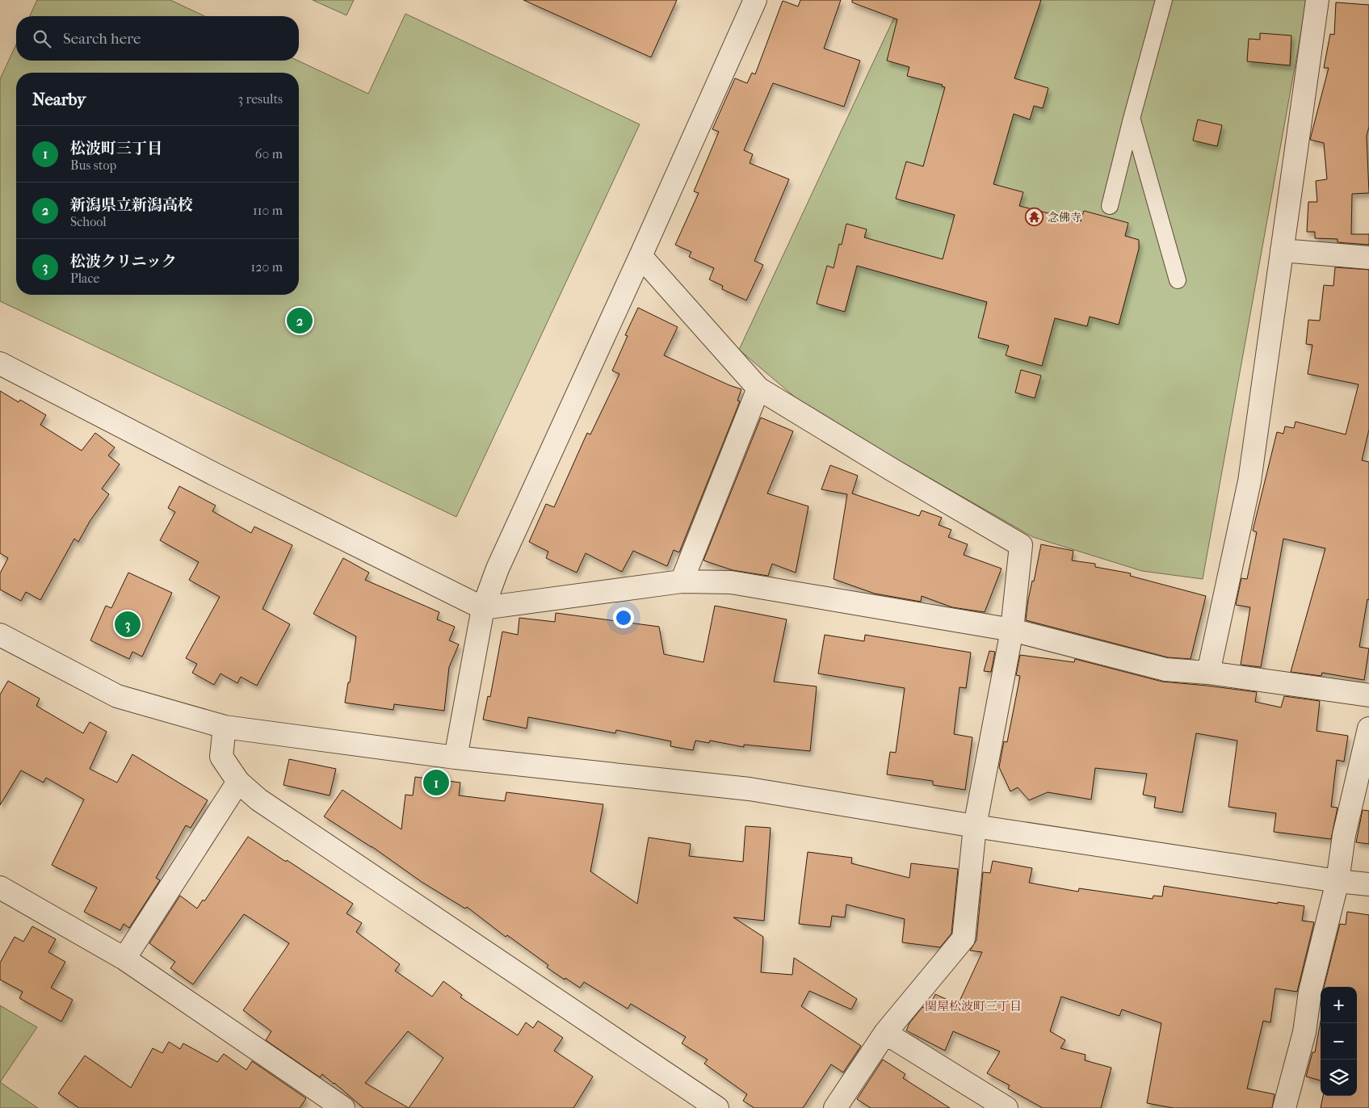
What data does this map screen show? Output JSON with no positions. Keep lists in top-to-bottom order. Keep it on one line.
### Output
{"districts":["関屋松波町三丁目"],"places":{"temple":["念佛寺"]},"page":{"search":"Search here","heading":["Nearby","3 results"],"list":[{"mark":"1","name":"松波町三丁目","note":"Bus stop","value":"60 m"},{"mark":"2","name":"新潟県立新潟高校","note":"School","value":"110 m"},{"mark":"3","name":"松波クリニック","note":"Place","value":"120 m"}],"pins":["2","3","1"],"map_buttons":["+","−"]}}
